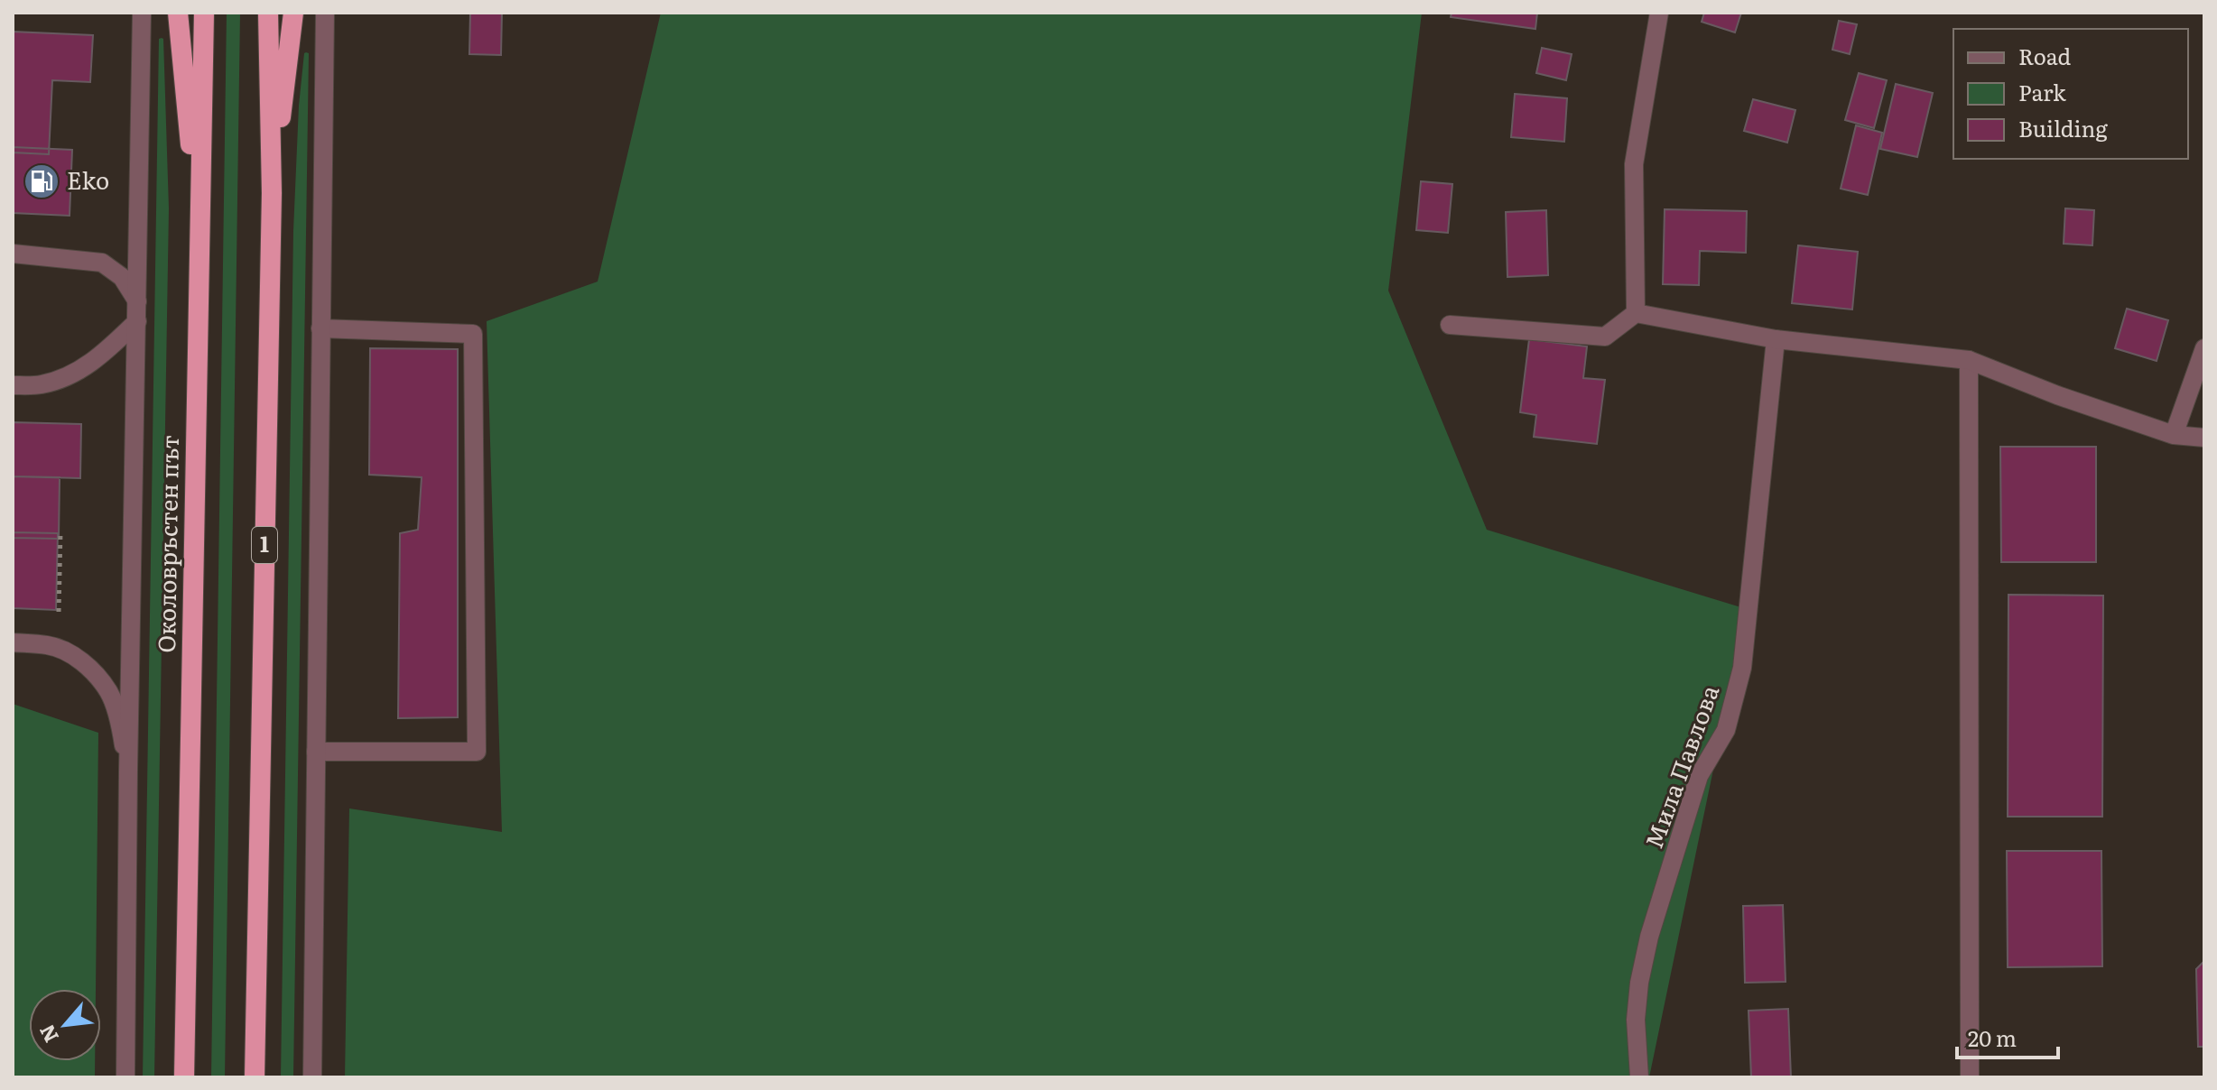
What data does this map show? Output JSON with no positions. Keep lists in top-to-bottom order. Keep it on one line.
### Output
{"streets":{"highway":["Околовръстен път","1"],"street":["Мила Павлова"]},"places":{"fuel station":["Eko"]},"legend":["Road","Park","Building"],"scale_bar":"20 m","north":"bottom left"}
